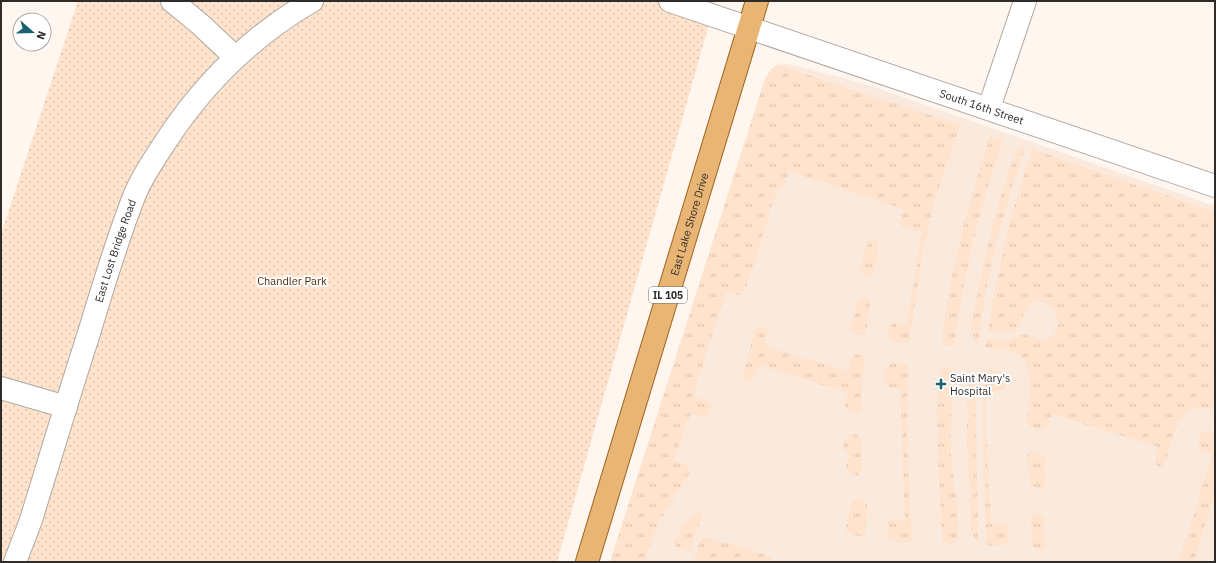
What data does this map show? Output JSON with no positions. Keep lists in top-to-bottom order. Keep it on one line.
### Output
{"streets":{"main road":["East Lake Shore Drive","IL 105"],"street":["South 16th Street","East Lost Bridge Road"]},"crossings":[["South 16th Street","East Lake Shore Drive"]],"parks":["Chandler Park"],"places":{"health":["Saint Mary's Hospital"]},"north":"right"}
